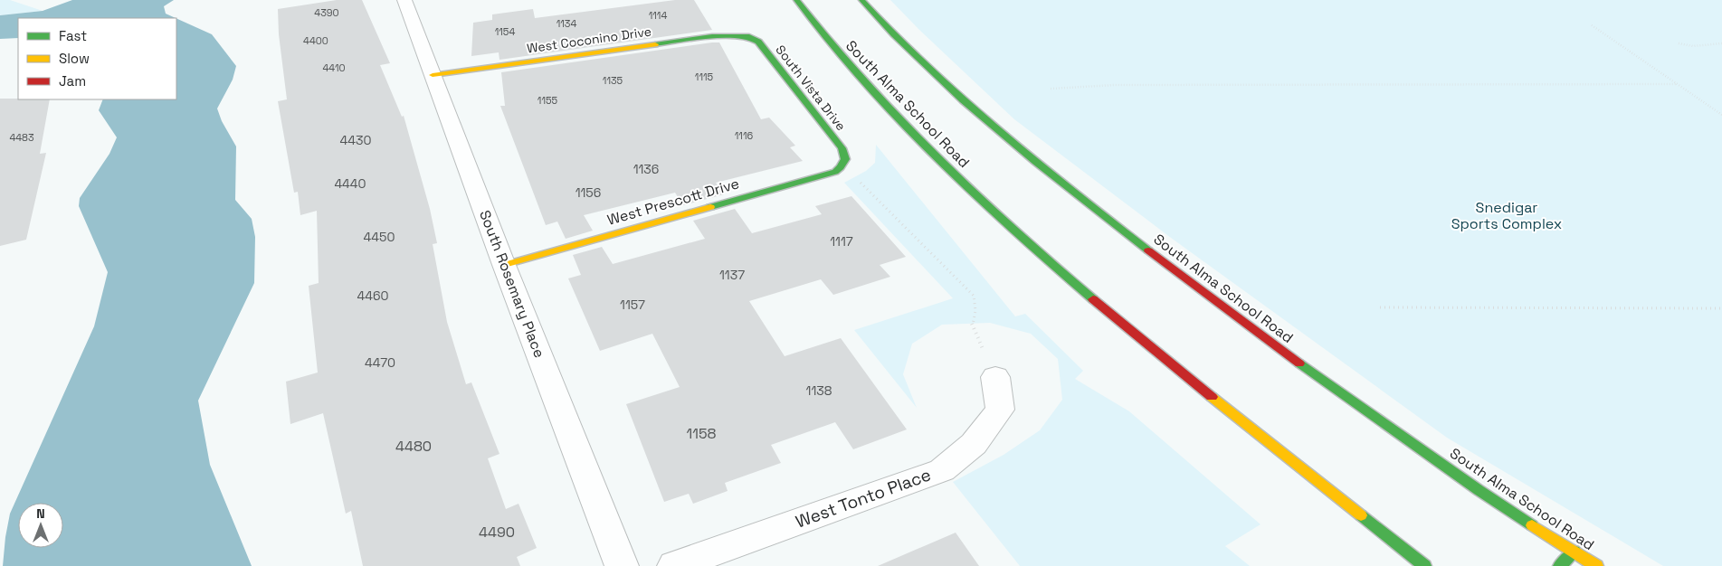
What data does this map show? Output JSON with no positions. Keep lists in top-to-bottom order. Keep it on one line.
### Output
{"streets":{"main road":["West Coconino Drive","South Vista Drive","South Alma School Road","West Prescott Drive"],"street":["South Rosemary Place","West Tonto Place"]},"crossings":[["West Coconino Drive","South Vista Drive"],["West Coconino Drive","South Rosemary Place"],["South Vista Drive","West Prescott Drive"],["West Prescott Drive","South Rosemary Place"]],"parks":["Snedigar Sports Complex"],"house_numbers":["4390","1114","1134","1154","4400","4410","1115","1135","1155","1116","4483","4430","1136","4440","1156","4450","1117","1137","4460","1157","4470","1138","1158","4480","4490"],"legend":["Fast","Slow","Jam"],"north":"top"}
